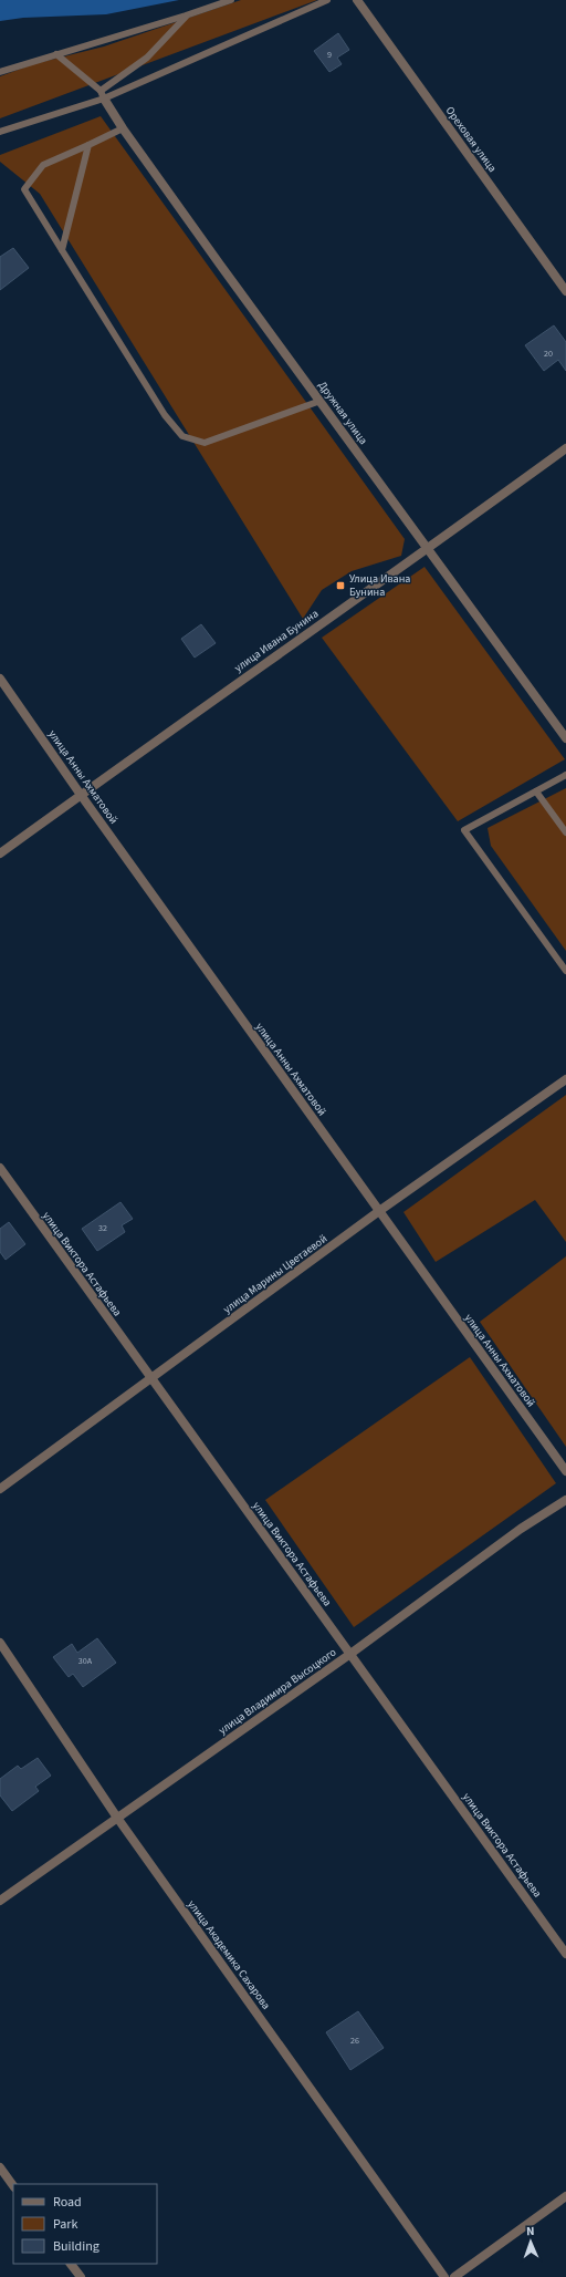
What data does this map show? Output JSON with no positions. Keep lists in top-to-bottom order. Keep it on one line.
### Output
{"streets":{"street":["Ореховая улица","Дружная улица","улица Ивана Бунина","улица Анны Ахматовой","улица Виктора Астафьева","улица Марины Цветаевой","улица Владимира Высоцкого","улица Академика Сахарова"]},"crossings":[["Дружная улица","улица Ивана Бунина"],["улица Ивана Бунина","улица Анны Ахматовой"],["улица Анны Ахматовой","улица Марины Цветаевой"],["улица Виктора Астафьева","улица Марины Цветаевой"],["улица Виктора Астафьева","улица Владимира Высоцкого"],["улица Владимира Высоцкого","улица Академика Сахарова"]],"places":{"transit":["Улица Ивана Бунина"]},"house_numbers":["9","20","32","30А","26"],"legend":["Road","Park","Building"],"north":"top"}
